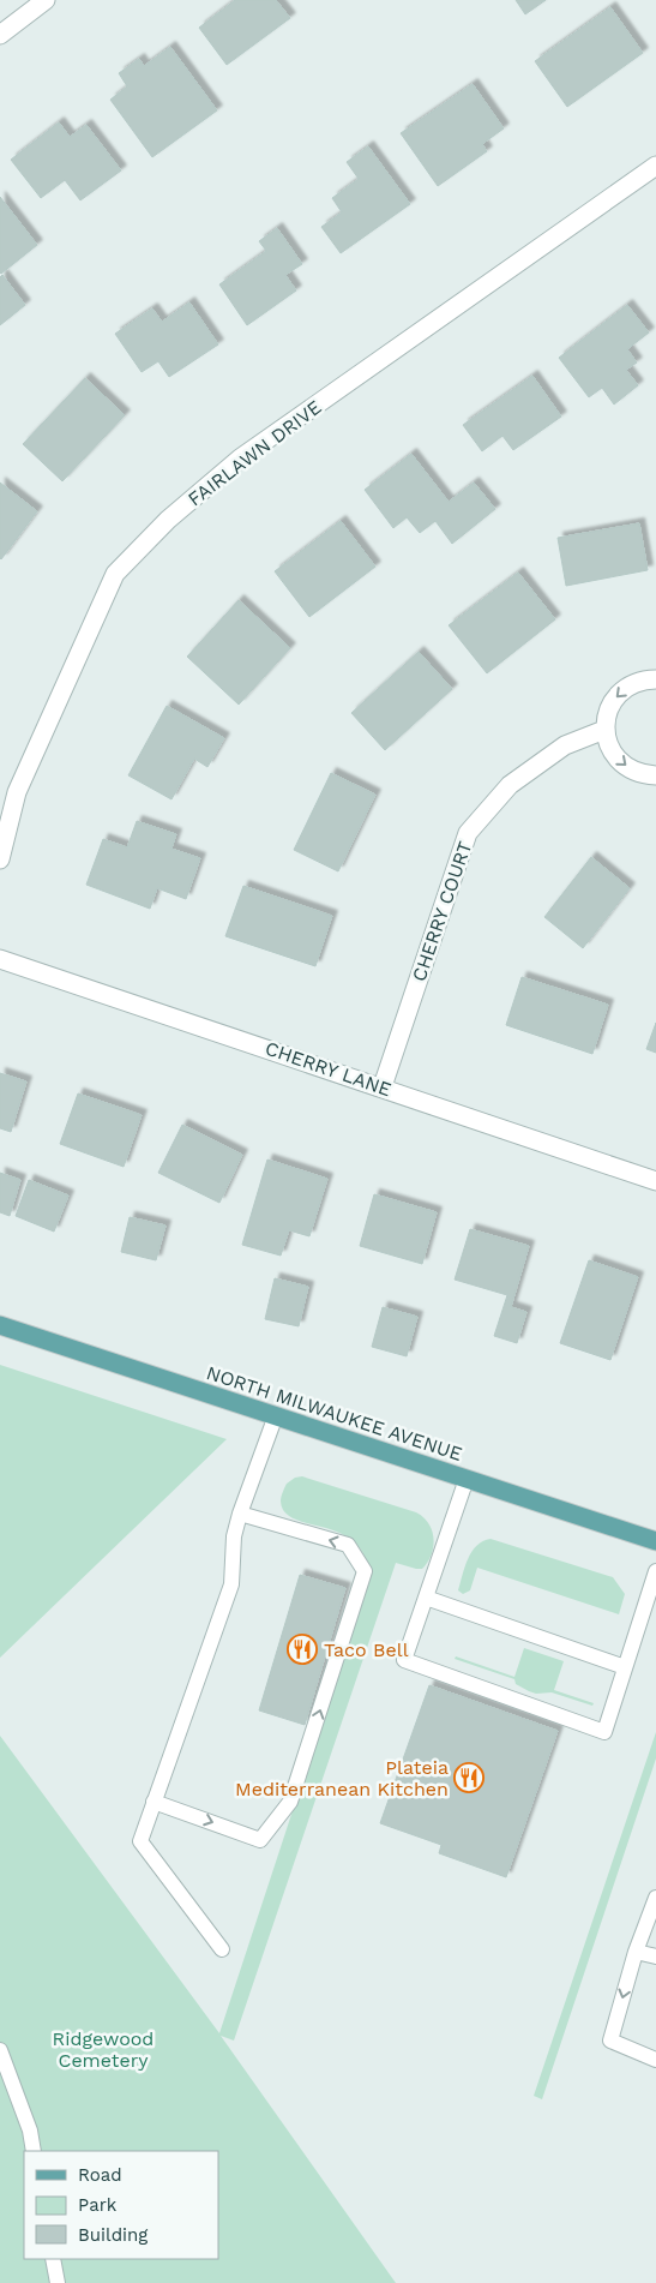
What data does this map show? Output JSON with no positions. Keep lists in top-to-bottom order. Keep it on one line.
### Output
{"streets":{"main road":["NORTH MILWAUKEE AVENUE"],"street":["FAIRLAWN DRIVE","CHERRY COURT","CHERRY LANE"]},"crossings":[["CHERRY COURT","CHERRY LANE"]],"parks":["Ridgewood Cemetery"],"places":{"restaurant":["Taco Bell","Plateia Mediterranean Kitchen"]},"legend":["Road","Park","Building"]}
